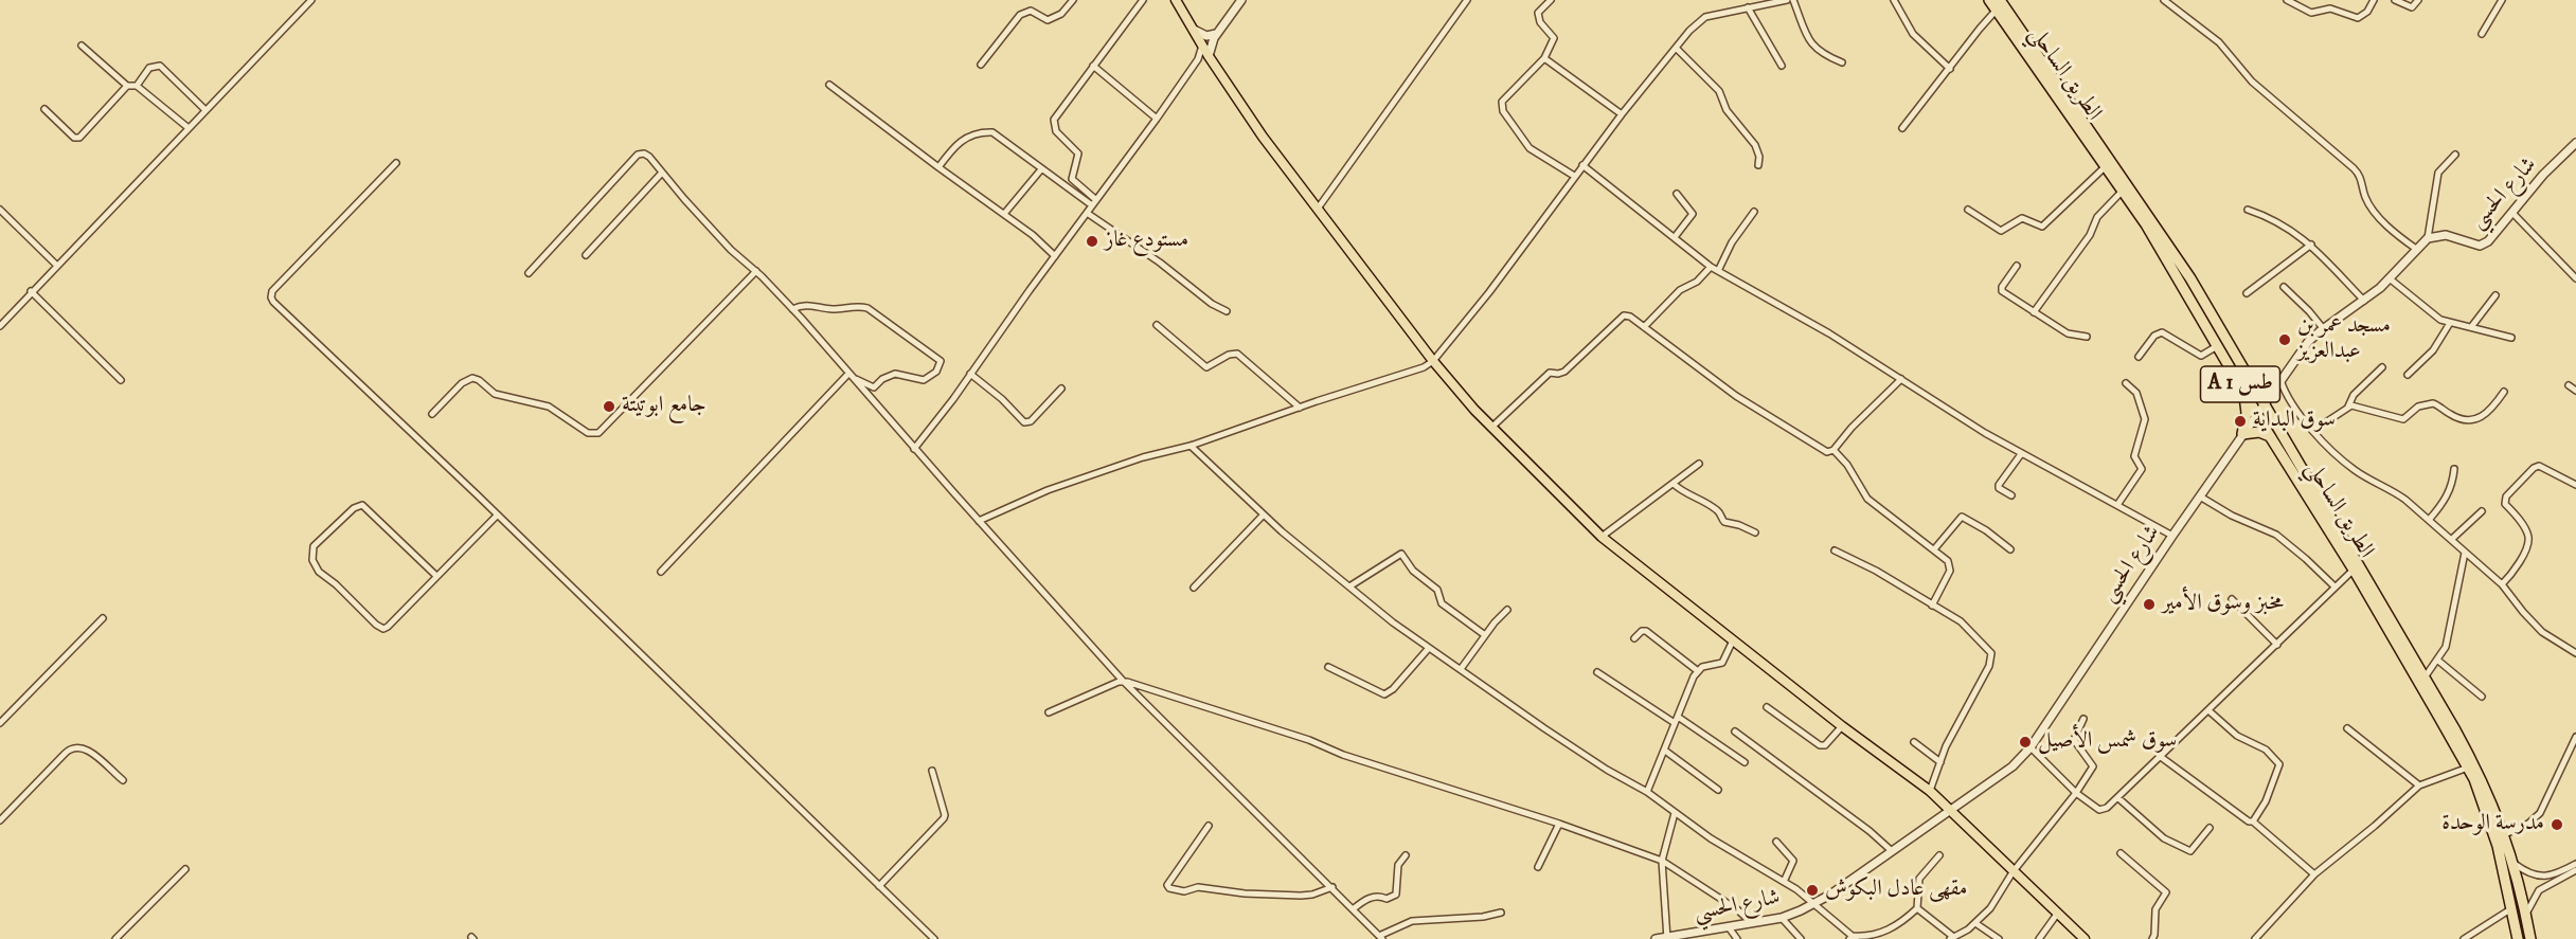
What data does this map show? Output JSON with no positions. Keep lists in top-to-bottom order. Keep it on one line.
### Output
{"streets":{"highway":["الطريق الساحلي","A 1 طس"],"street":["شارع الحسي"]},"crossings":[["الطريق الساحلي","شارع الحسي"]],"places":["مستودع غاز","مسجد عمر بن عبدالعزيز","جامع ابوتيتة","سوق البداية","مخبز وسوق الأمير","سوق شمس الأصيل","مدرسة الوحدة","مقهى عادل البكوش"]}
